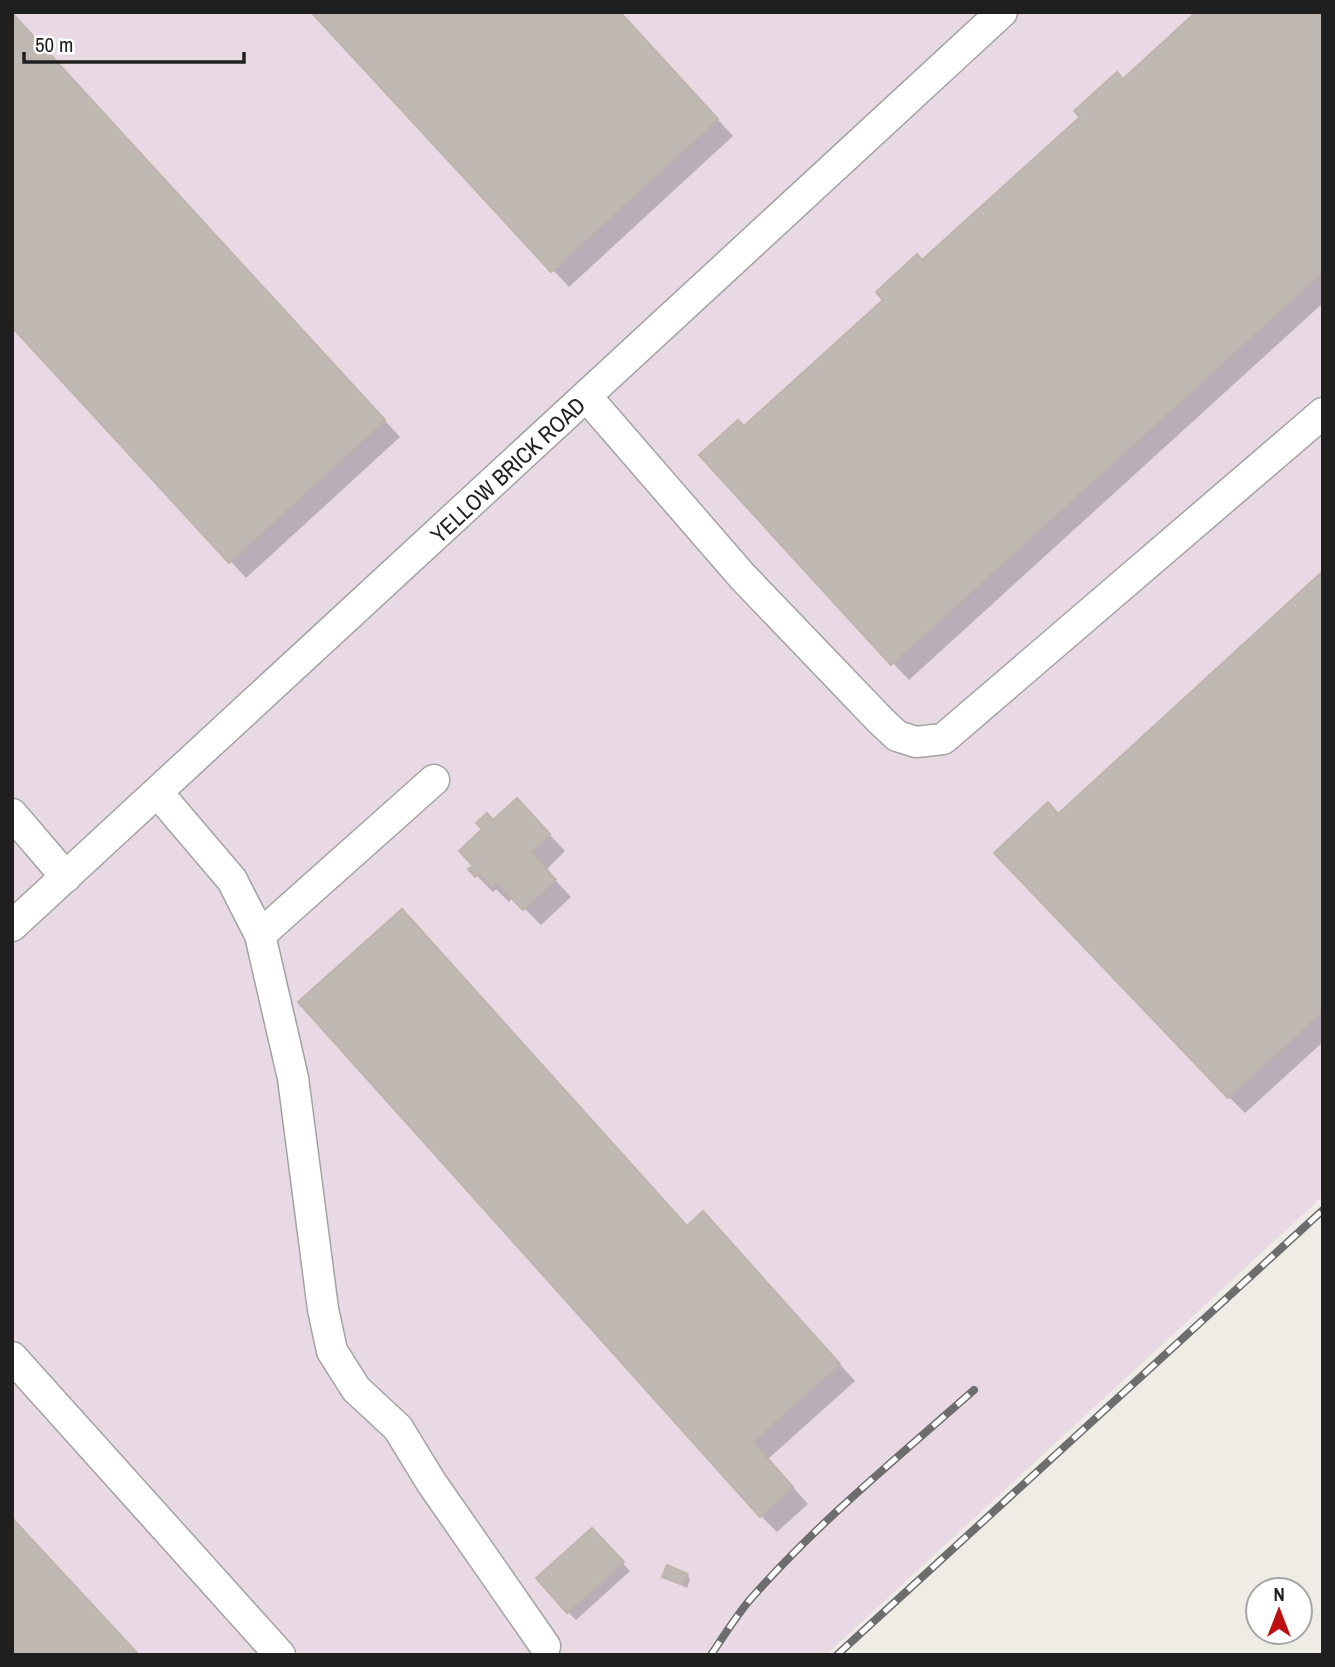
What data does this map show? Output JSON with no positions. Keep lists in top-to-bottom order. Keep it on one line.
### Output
{"streets":{"street":["YELLOW BRICK ROAD"]},"scale_bar":"50 m","north":"top"}
